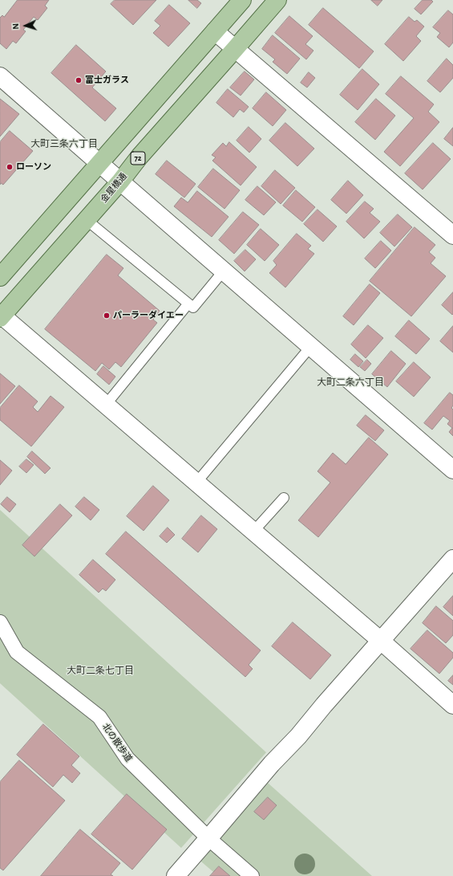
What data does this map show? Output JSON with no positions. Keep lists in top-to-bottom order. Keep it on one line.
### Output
{"streets":{"main road":["72","金星橋通"],"street":["北の散歩道"]},"districts":["大町三条六丁目","大町二条六丁目","大町二条七丁目"],"places":["富士ガラス","ローソン","パーラーダイエー"],"north":"left"}
